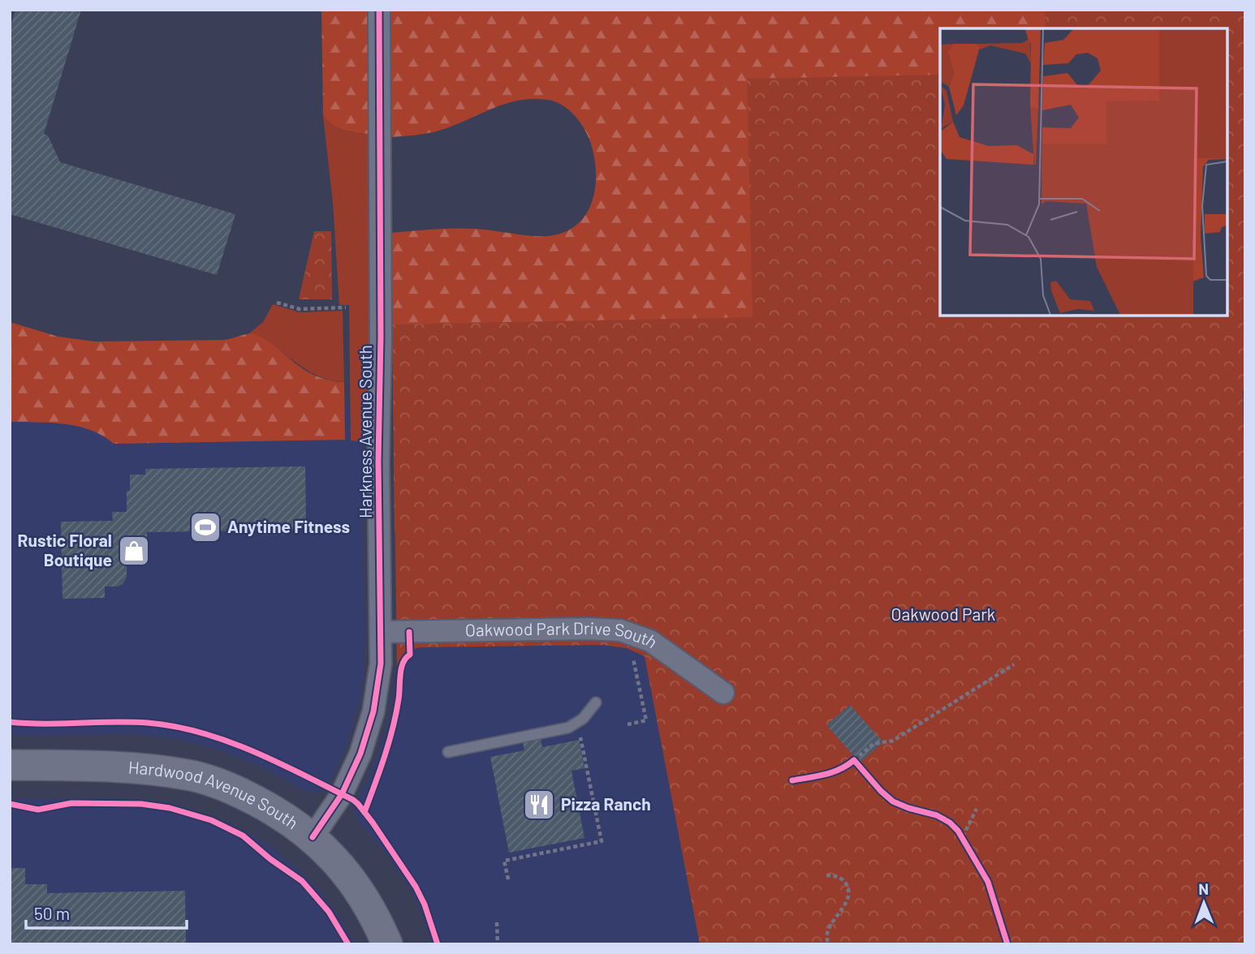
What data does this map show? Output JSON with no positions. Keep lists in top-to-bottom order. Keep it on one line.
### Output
{"streets":{"street":["Harkness Avenue South","Oakwood Park Drive South","Hardwood Avenue South"]},"crossings":[["Harkness Avenue South","Oakwood Park Drive South"],["Harkness Avenue South","Hardwood Avenue South"]],"parks":["Oakwood Park"],"places":{"sports":["Anytime Fitness"],"shop":["Rustic Floral Boutique"],"restaurant":["Pizza Ranch"]},"scale_bar":"50 m","north":"top"}
